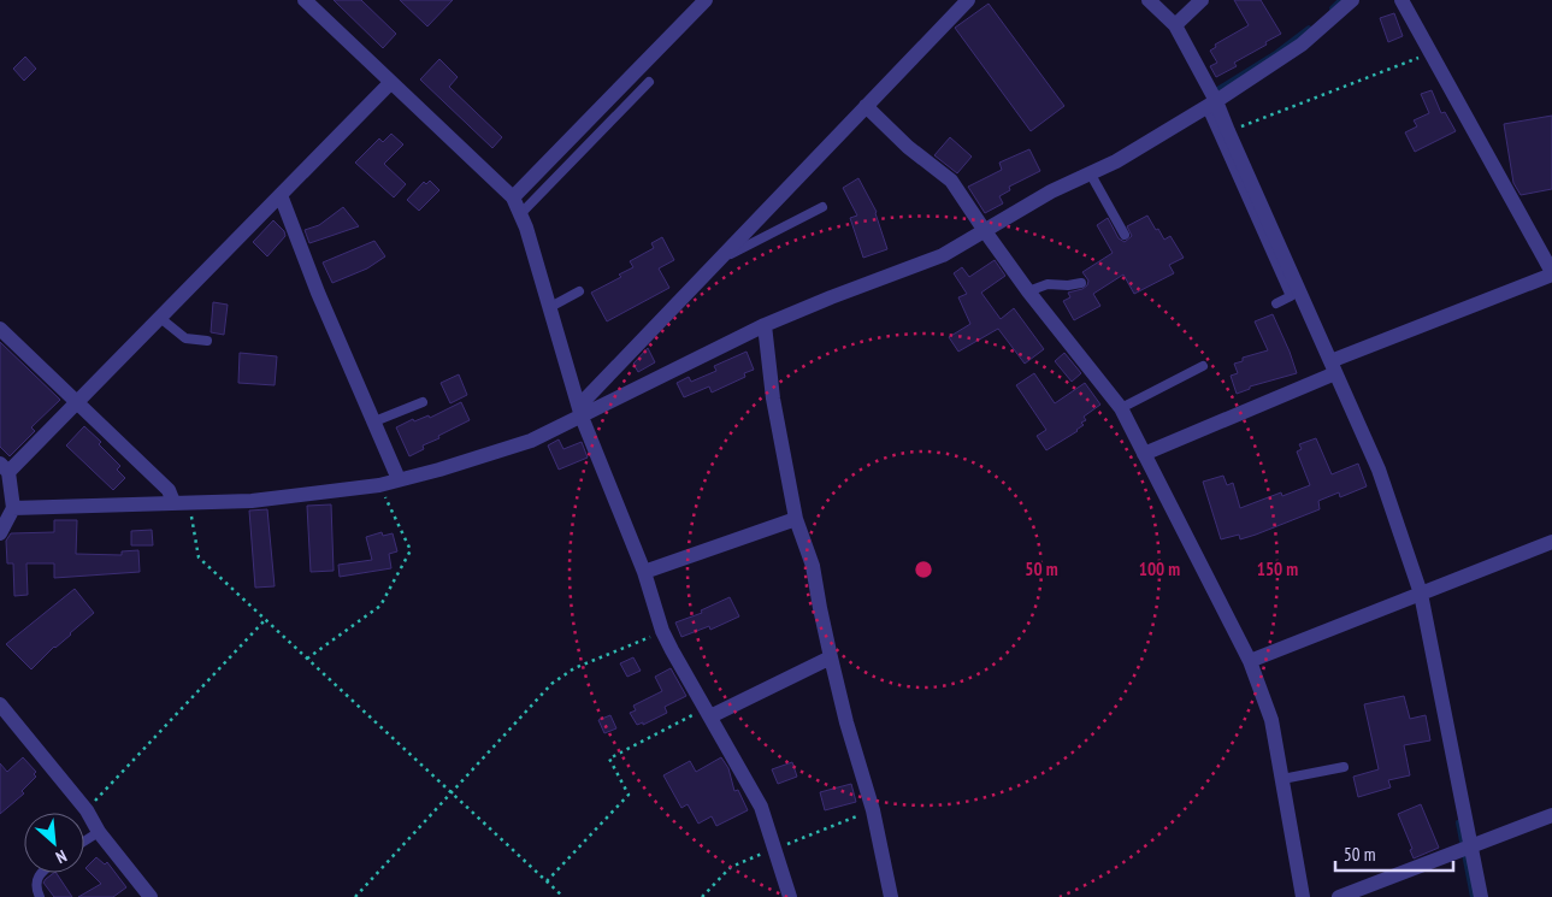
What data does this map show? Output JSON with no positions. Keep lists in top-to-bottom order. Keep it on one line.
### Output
{"scale_bar":"50 m","north":"bottom right","rings":["50 m","100 m","150 m"]}
